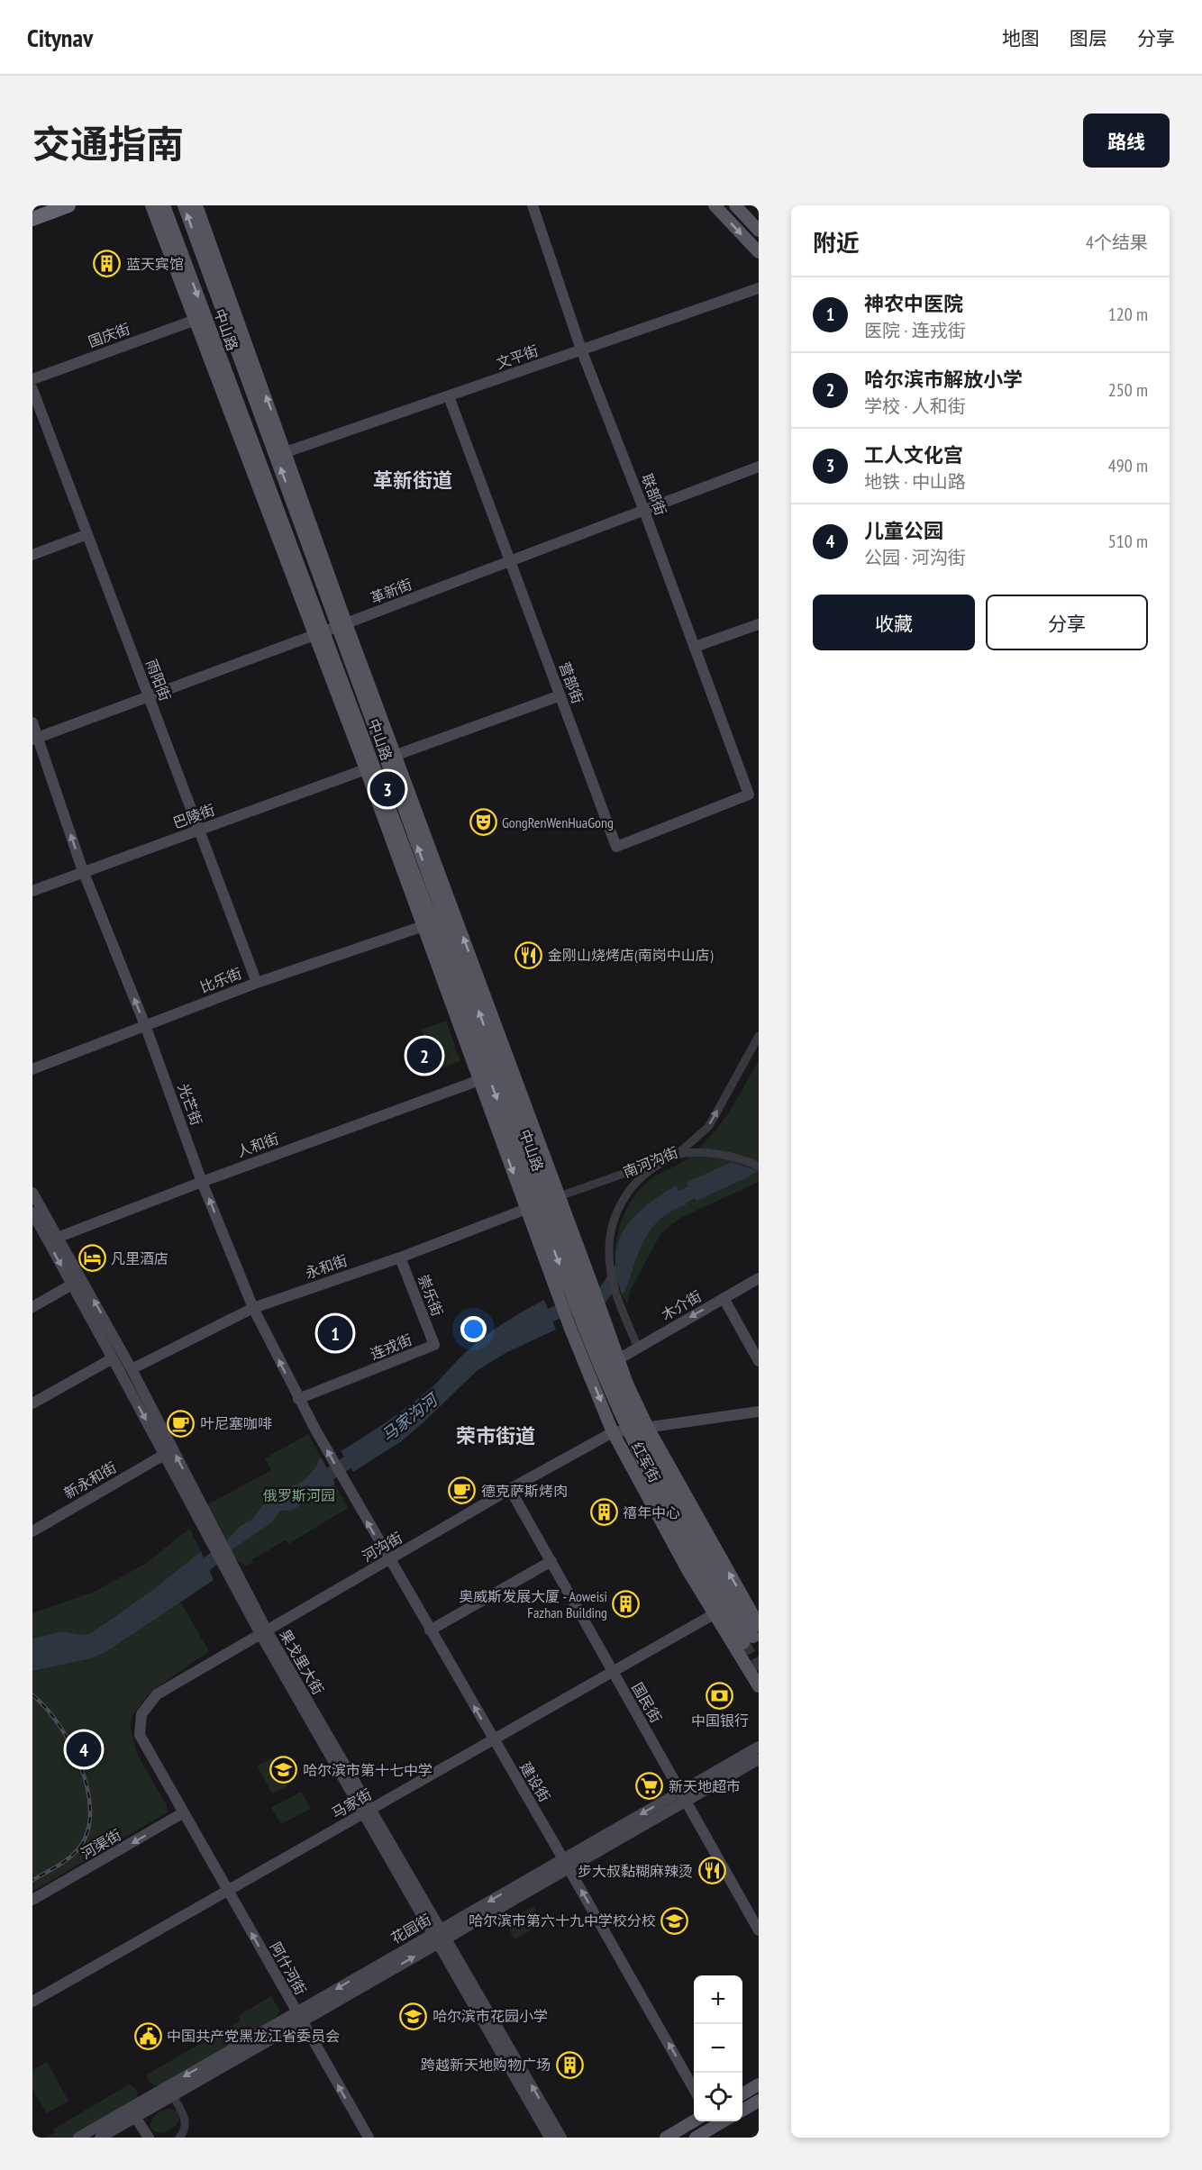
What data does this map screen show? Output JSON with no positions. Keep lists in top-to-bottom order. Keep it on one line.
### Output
{"streets":{"main road":["中山路","红军街"],"street":["国庆街","文平街","联部街","革新街","雨阳街","营部街","巴陵街","比乐街","光芒街","人和街","南河沟街","永和街","崇乐街","木介街","连戎街","新永和街","河沟街","果戈里大街","国民街","建设街","马家街","河渠街","花园街","阿什河街"]},"crossings":[["中山路","革新街"],["中山路","南河沟街"],["中山路","永和街"],["中山路","红军街"],["文平街","联部街"],["文平街","营部街"],["联部街","革新街"],["联部街","营部街"],["革新街","雨阳街"],["革新街","营部街"],["革新街","光芒街"],["雨阳街","巴陵街"],["雨阳街","比乐街"],["巴陵街","光芒街"],["比乐街","光芒街"],["光芒街","人和街"],["光芒街","永和街"],["光芒街","连戎街"],["光芒街","建设街"],["人和街","果戈里大街"],["永和街","崇乐街"],["永和街","果戈里大街"],["崇乐街","连戎街"],["木介街","红军街"],["红军街","河沟街"],["红军街","马家街"],["新永和街","果戈里大街"],["河沟街","果戈里大街"],["河沟街","国民街"],["河沟街","建设街"],["河沟街","河渠街"],["河沟街","阿什河街"],["果戈里大街","马家街"],["果戈里大街","花园街"],["国民街","马家街"],["国民街","花园街"],["建设街","马家街"],["建设街","花园街"],["马家街","阿什河街"],["河渠街","阿什河街"],["花园街","阿什河街"]],"one_way":["光芒街","南河沟街","木介街","建设街","河渠街","阿什河街"],"districts":["革新街道","荣市街道"],"water":["马家沟河"],"parks":["俄罗斯河园"],"places":{"building":["蓝天宾馆","禧年中心","奥威斯发展大厦 - Aoweisi Fazhan Building","跨越新天地购物广场"],"theatre":["GongRenWenHuaGong"],"restaurant":["金刚山烧烤店(南岗中山店)","步大叔黏糊麻辣烫"],"hotel":["凡里酒店"],"cafe":["叶尼塞咖啡","德克萨斯烤肉"],"bank":["中国银行"],"school or university":["哈尔滨市第十七中学","哈尔滨市第六十九中学校分校","哈尔滨市花园小学"],"supermarket":["新天地超市"],"public building":["中国共产党黑龙江省委员会"]},"page":{"header":"Citynav","nav":["地图","图层","分享"],"title":"交通指南","buttons":["路线",["收藏","分享"]],"heading":["附近","4个结果"],"list":[{"mark":"1","name":"神农中医院","note":"医院 · 连戎街","value":"120 m"},{"mark":"2","name":"哈尔滨市解放小学","note":"学校 · 人和街","value":"250 m"},{"mark":"3","name":"工人文化宫","note":"地铁 · 中山路","value":"490 m"},{"mark":"4","name":"儿童公园","note":"公园 · 河沟街","value":"510 m"}],"pins":["3","2","1","4"],"map_buttons":["+","−"]}}
